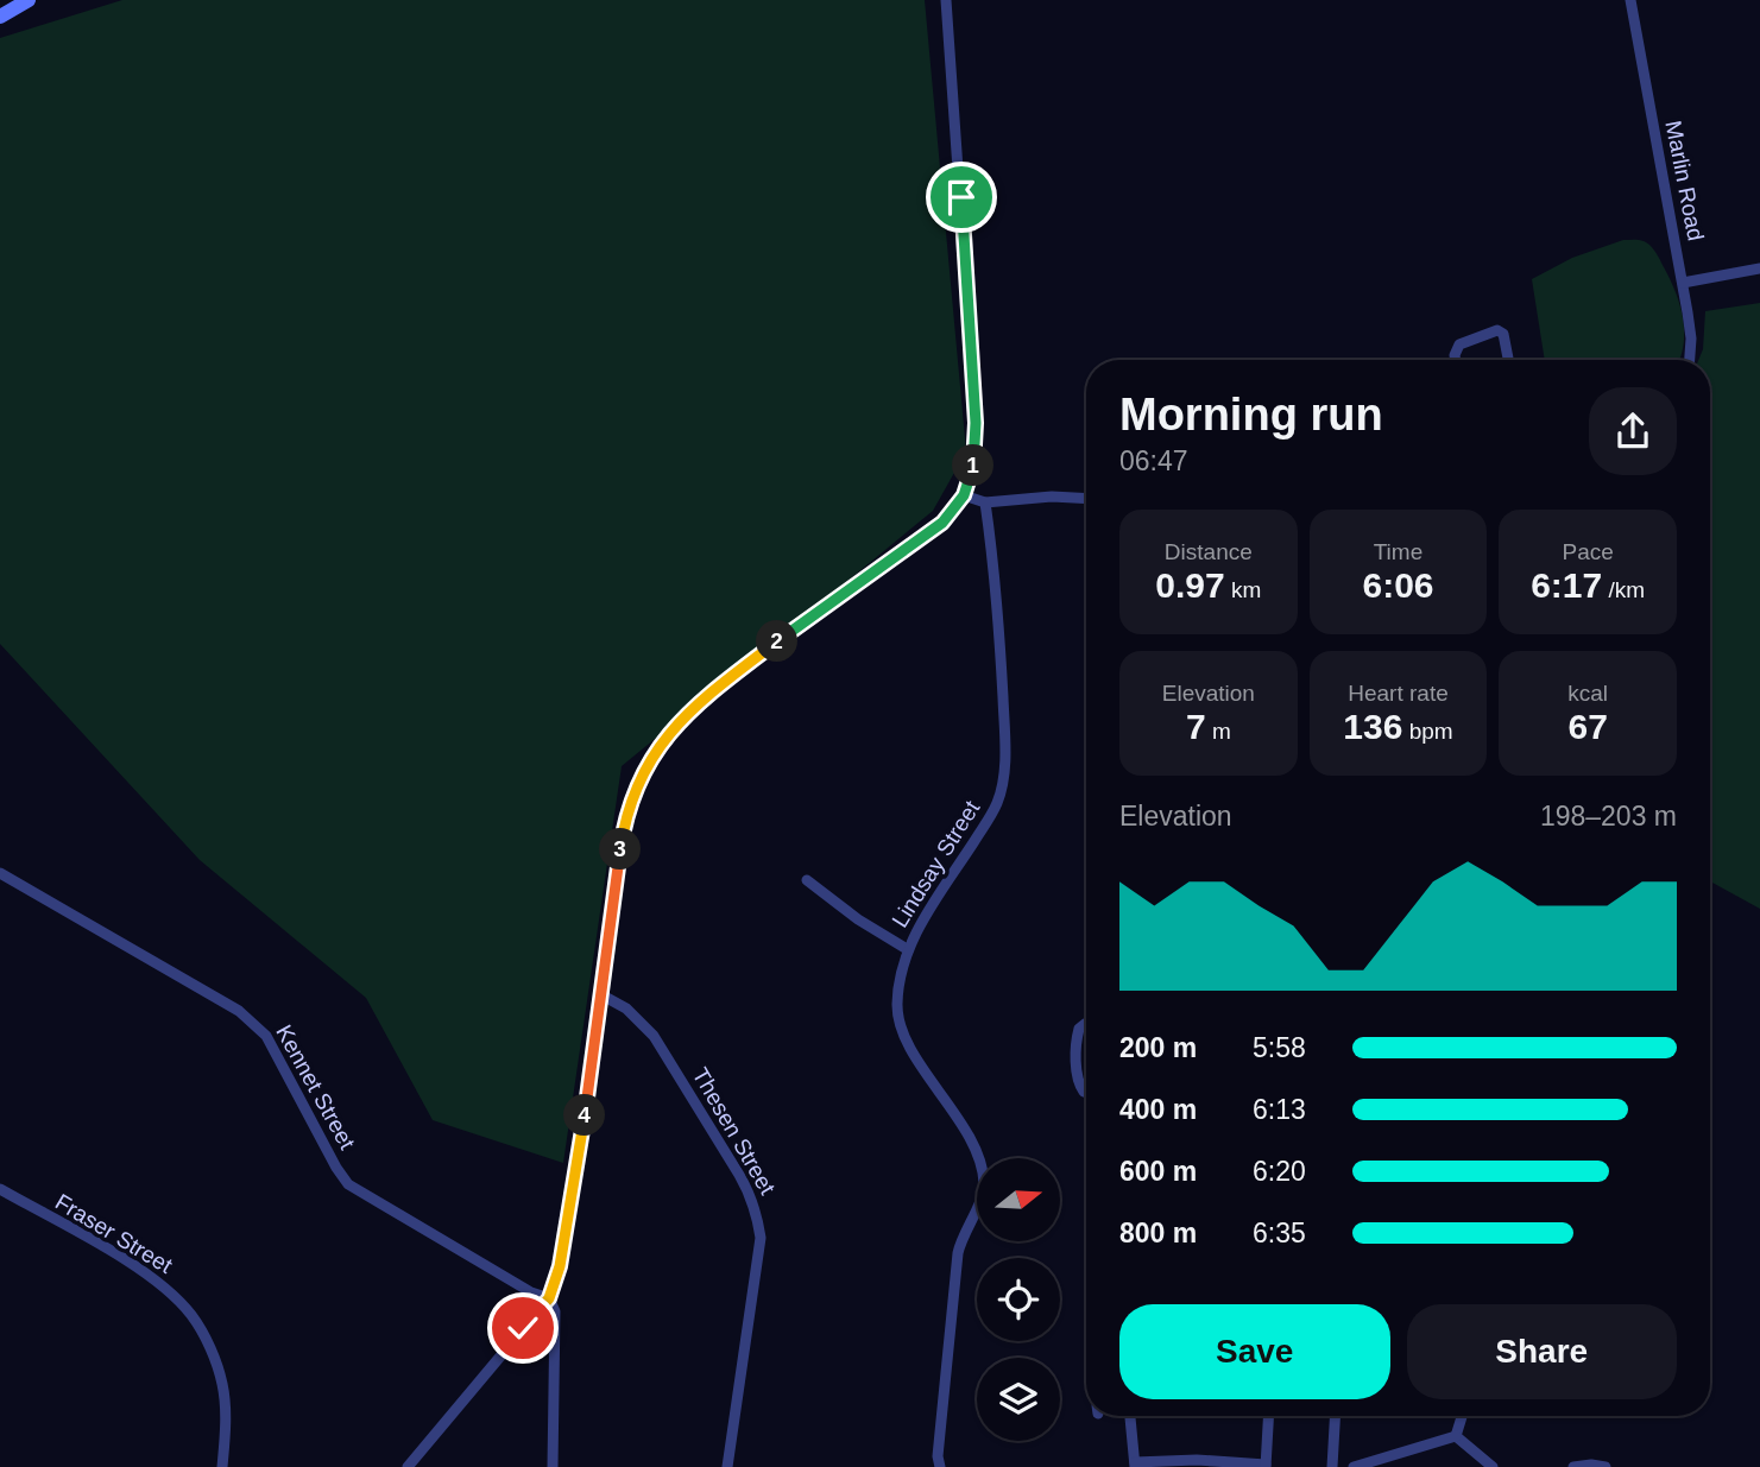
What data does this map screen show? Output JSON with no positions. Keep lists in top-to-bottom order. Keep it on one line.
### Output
{"streets":{"street":["Marlin Road","Lindsay Street","Kennet Street","Thesen Street","Fraser Street"]},"north":"right","page":{"heading":["Morning run","06:47"],"pins":["1","2","3","4"],"stats":[["Distance","0.97 km"],["Time","6:06"],["Pace","6:17 /km"],["Elevation","7 m"],["Heart rate","136 bpm"],["kcal","67"]],"chart":["Elevation","198–203 m"],"list":[{"name":"200 m","note":"5:58"},{"name":"400 m","note":"6:13"},{"name":"600 m","note":"6:20"},{"name":"800 m","note":"6:35"}],"buttons":["Save","Share"]}}
